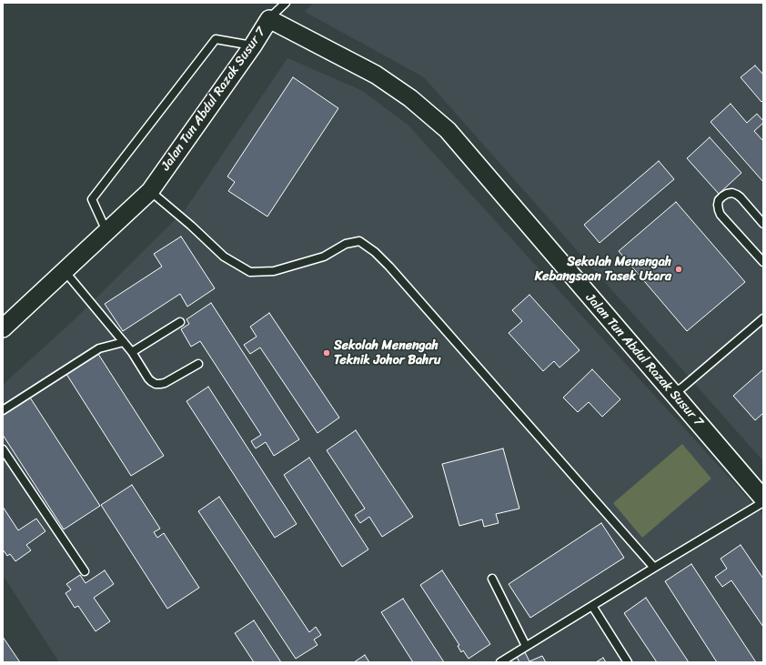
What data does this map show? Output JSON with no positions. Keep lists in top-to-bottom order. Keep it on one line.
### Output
{"streets":{"street":["Jalan Tun Abdul Razak Susur 7"]},"places":["Sekolah Menengah Kebangsaan Tasek Utara","Sekolah Menengah Teknik Johor Bahru"]}
